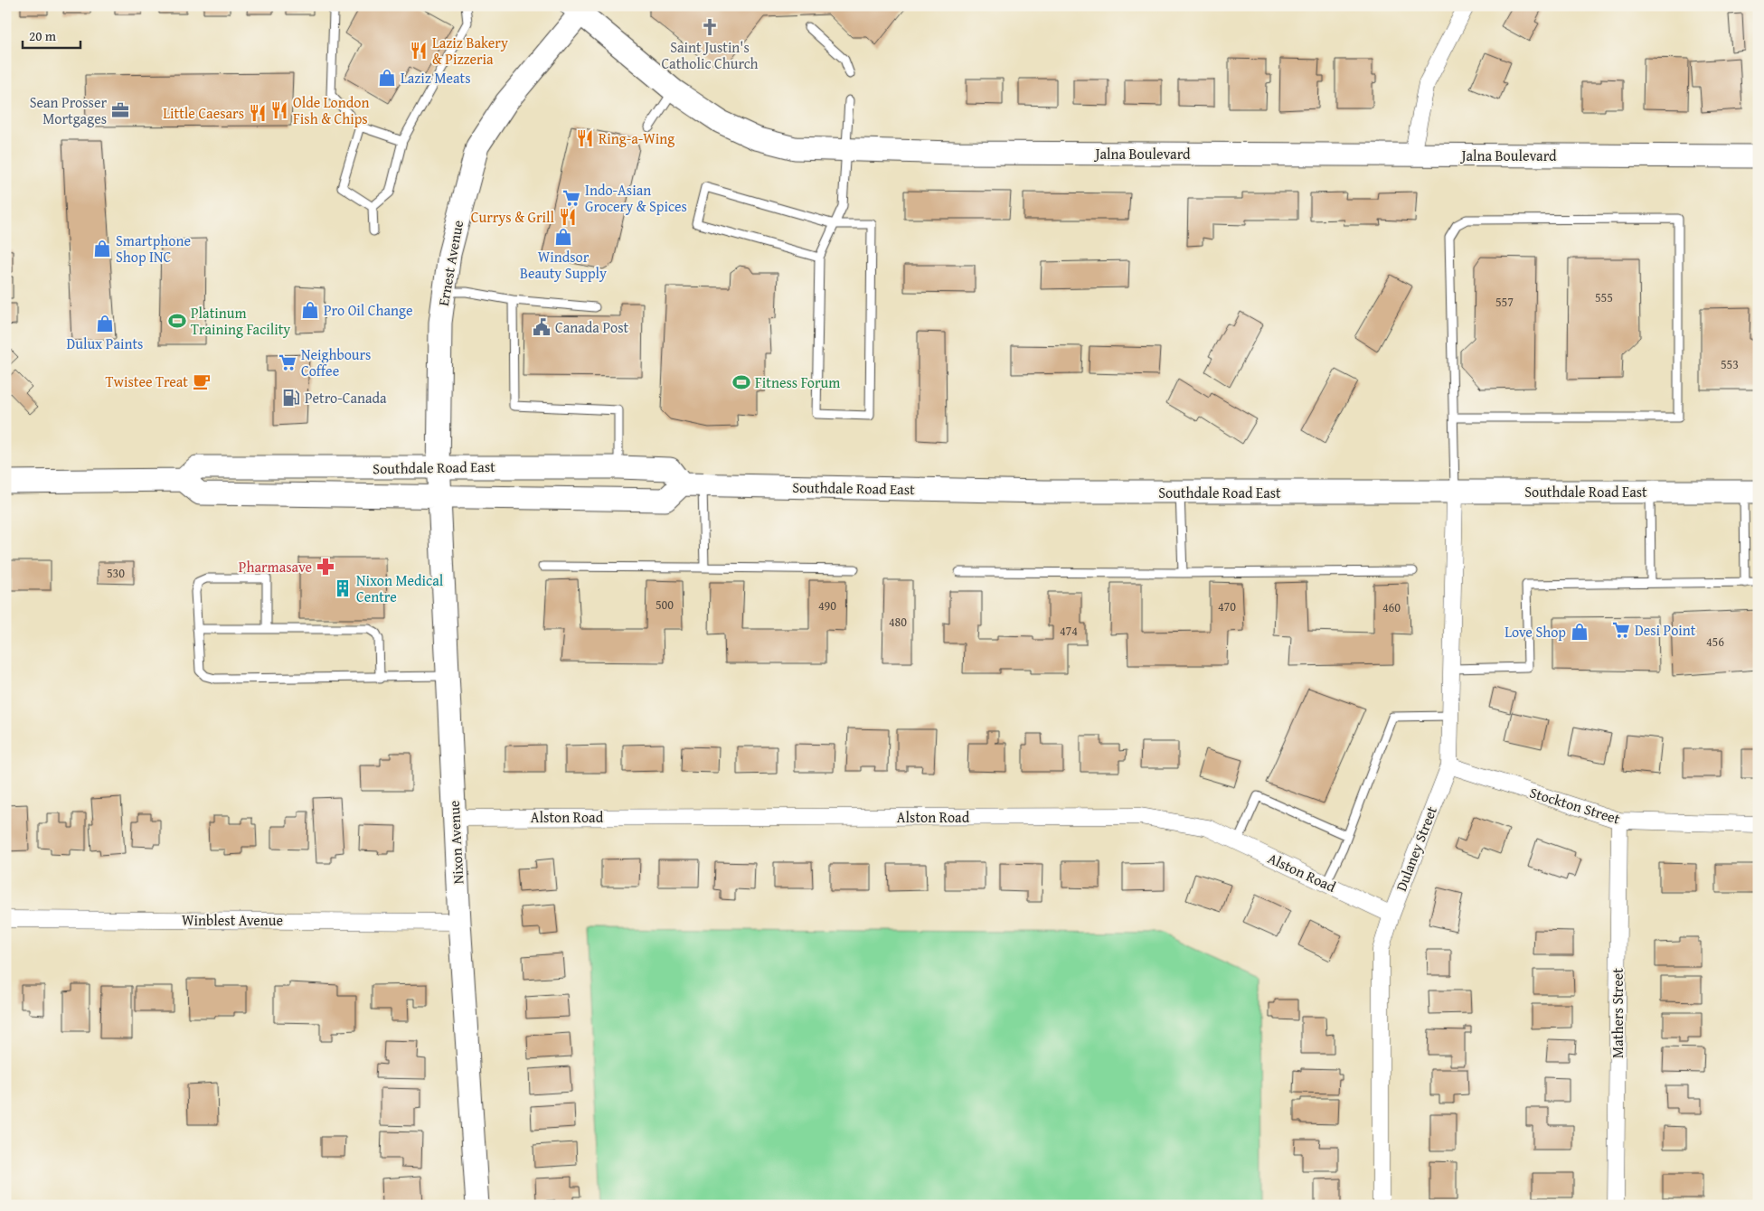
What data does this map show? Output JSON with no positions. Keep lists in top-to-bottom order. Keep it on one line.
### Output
{"streets":{"street":["Jalna Boulevard","Ernest Avenue","Southdale Road East","Stockton Street","Alston Road","Nixon Avenue","Dulaney Street","Winblest Avenue","Mathers Street"]},"crossings":[["Jalna Boulevard","Ernest Avenue"],["Ernest Avenue","Southdale Road East"],["Ernest Avenue","Nixon Avenue"],["Southdale Road East","Nixon Avenue"],["Southdale Road East","Dulaney Street"],["Stockton Street","Dulaney Street"],["Stockton Street","Mathers Street"],["Alston Road","Nixon Avenue"],["Alston Road","Dulaney Street"],["Nixon Avenue","Winblest Avenue"]],"places":{"church":["Saint Justin's Catholic Church"],"restaurant":["Laziz Bakery & Pizzeria","Olde London Fish & Chips","Little Caesars","Ring-a-Wing","Currys & Grill"],"shop":["Laziz Meats","Windsor Beauty Supply","Smartphone Shop INC","Pro Oil Change","Dulux Paints","Love Shop"],"office":["Sean Prosser Mortgages"],"supermarket":["Indo-Asian Grocery & Spices","Neighbours Coffee","Desi Point"],"sports":["Platinum Training Facility","Fitness Forum"],"public building":["Canada Post"],"cafe":["Twistee Treat"],"fuel station":["Petro-Canada"],"pharmacy":["Pharmasave"],"building":["Nixon Medical Centre"]},"house_numbers":["555","557","553","530","500","490","470","460","480","474","456"],"scale_bar":"20 m"}
